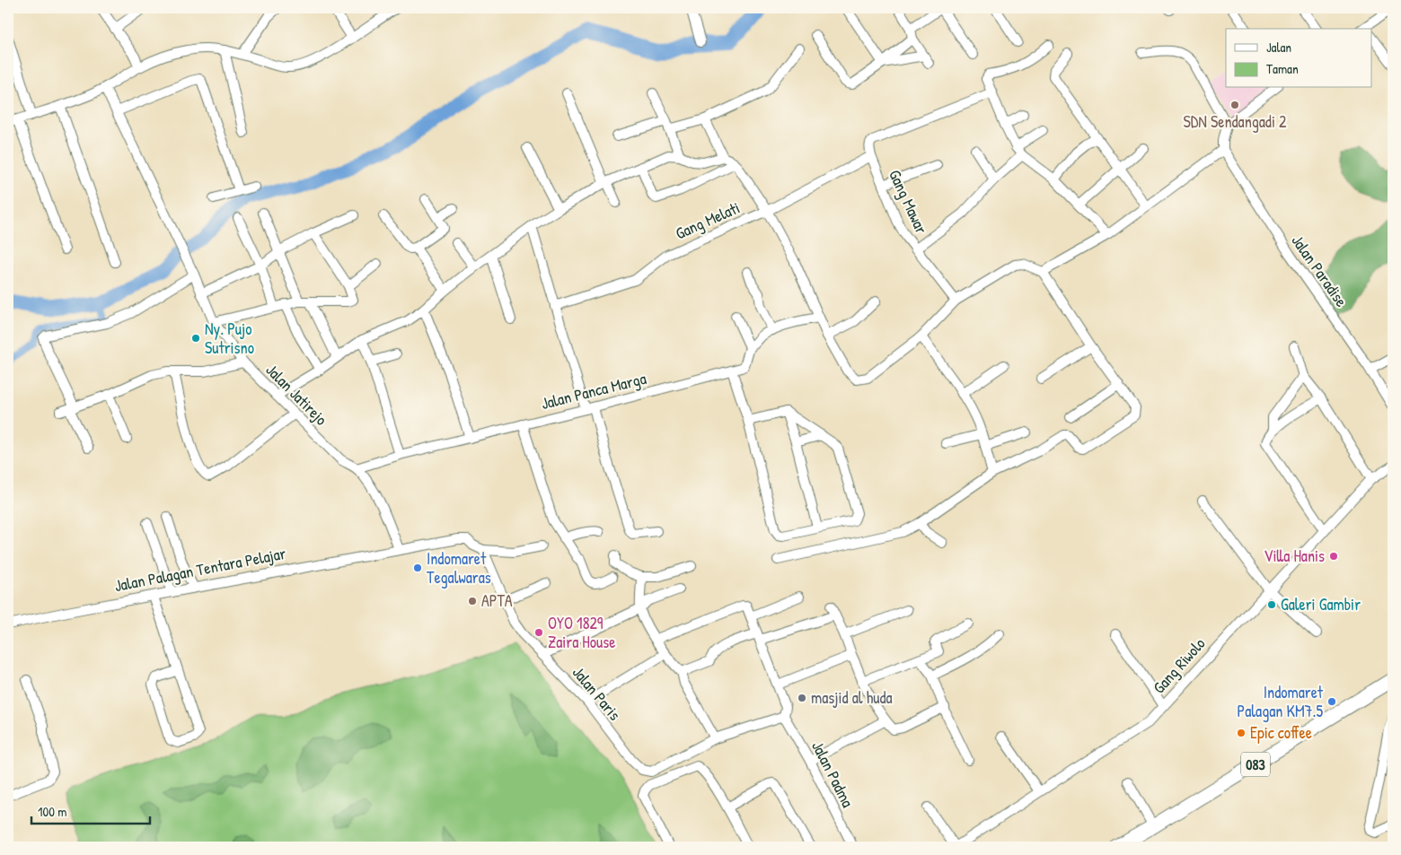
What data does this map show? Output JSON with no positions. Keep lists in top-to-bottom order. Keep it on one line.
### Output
{"streets":{"main road":["083"],"street":["Gang Mawar","Gang Melati","Jalan Paradise","Jalan Panca Marga","Jalan Jatirejo","Jalan Palagan Tentara Pelajar","Gang Riwolo","Jalan Paris","Jalan Padma"]},"crossings":[["Gang Mawar","Gang Melati"],["Jalan Panca Marga","Jalan Jatirejo"],["Jalan Jatirejo","Jalan Palagan Tentara Pelajar"],["Jalan Paris","Jalan Padma"]],"places":["SDN Sendangadi 2","Ny. Pujo Sutrisno","Villa Hanis","Indomaret Tegalwaras","APTA","Galeri Gambir","OYO 1829 Zaira House","masjid al huda","Indomaret Palagan KM7.5","Epic coffee"],"legend":["Jalan","Taman"],"scale_bar":"100 m"}
